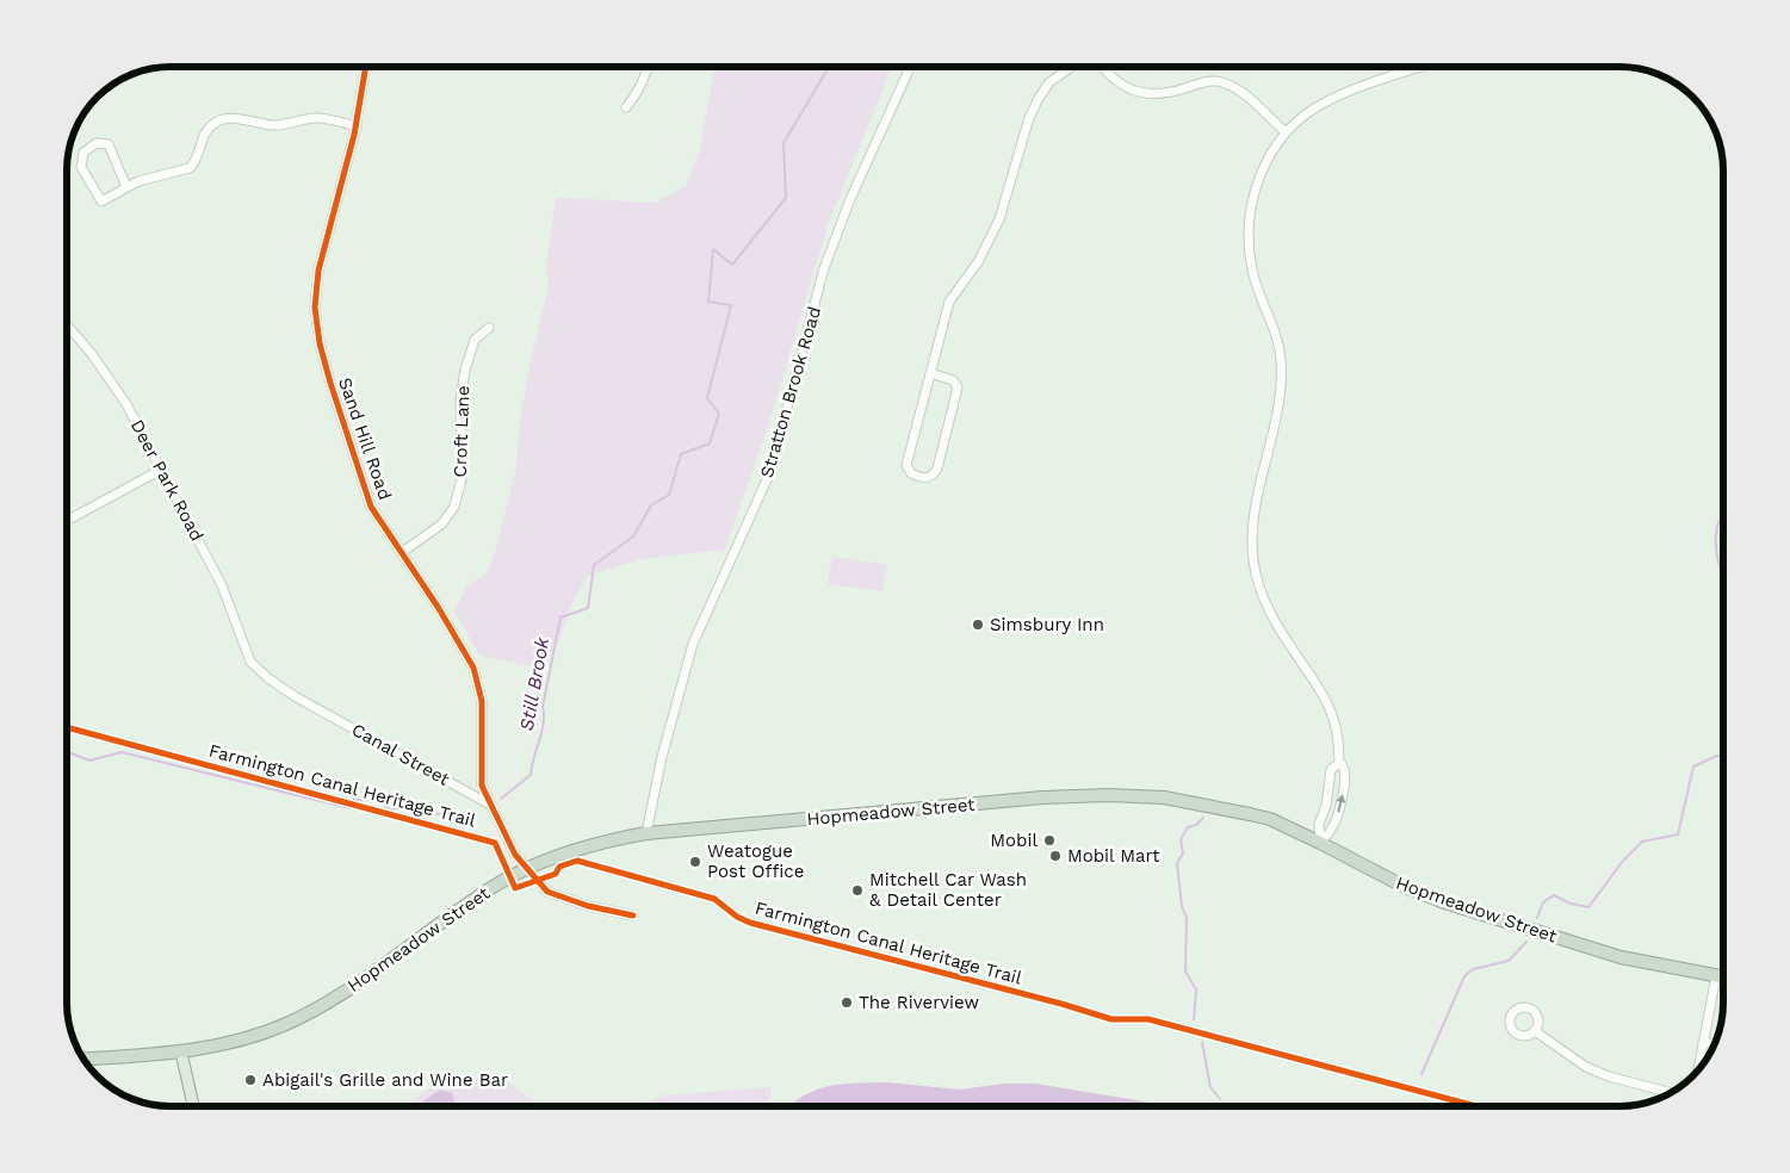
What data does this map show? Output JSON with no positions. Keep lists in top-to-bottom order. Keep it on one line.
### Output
{"streets":{"highway":["Hopmeadow Street"],"street":["Stratton Brook Road","Croft Lane","Sand Hill Road","Deer Park Road","Canal Street"],"cycle path":["Farmington Canal Heritage Trail"]},"crossings":[["Stratton Brook Road","Hopmeadow Street"],["Croft Lane","Sand Hill Road"],["Sand Hill Road","Canal Street"],["Deer Park Road","Canal Street"]],"water":["Still Brook"],"places":["Simsbury Inn","Mobil","Mobil Mart","Weatogue Post Office","Mitchell Car Wash & Detail Center","The Riverview","Abigail's Grille and Wine Bar"]}
